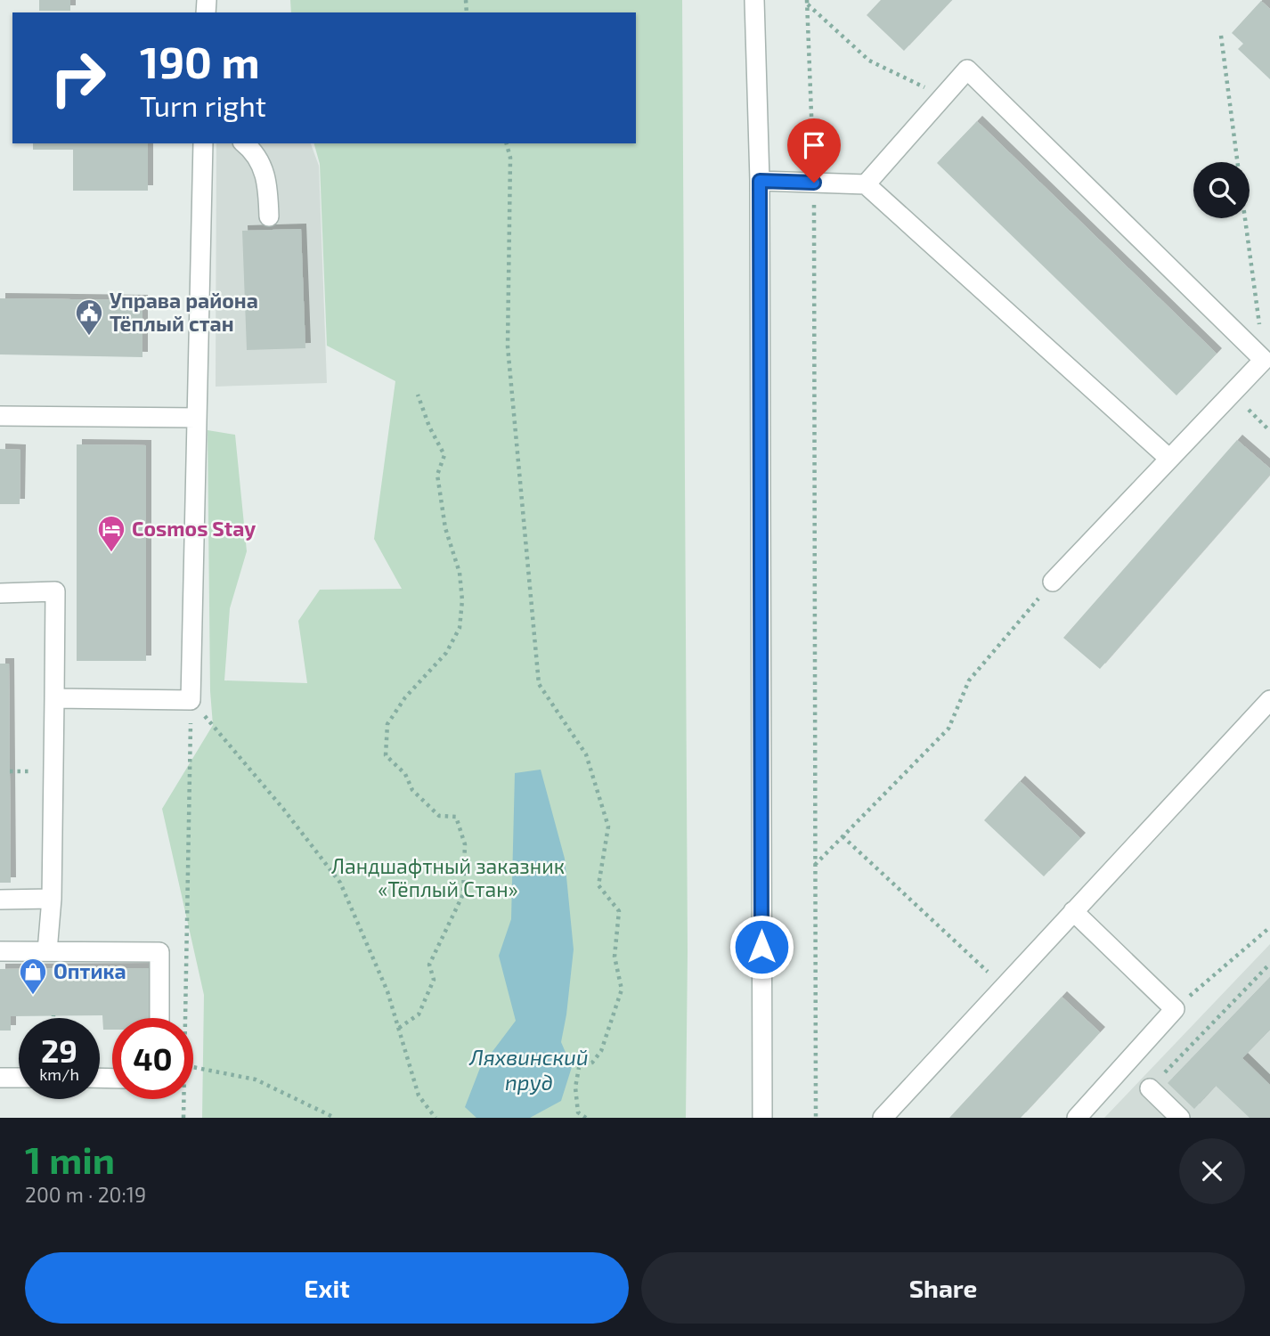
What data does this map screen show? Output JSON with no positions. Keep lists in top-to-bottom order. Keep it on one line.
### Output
{"water":["Ляхвинский пруд"],"parks":["Ландшафтный заказник «Тёплый Стан»"],"places":{"public building":["Управа района Тёплый стан"],"hotel":["Cosmos Stay"],"shop":["Оптика"]},"page":{"turn":["190 m","Turn right"],"speed":"29 km/h","limit":"40","heading":["1 min","200 m · 20:19"],"buttons":["Exit","Share"]}}
